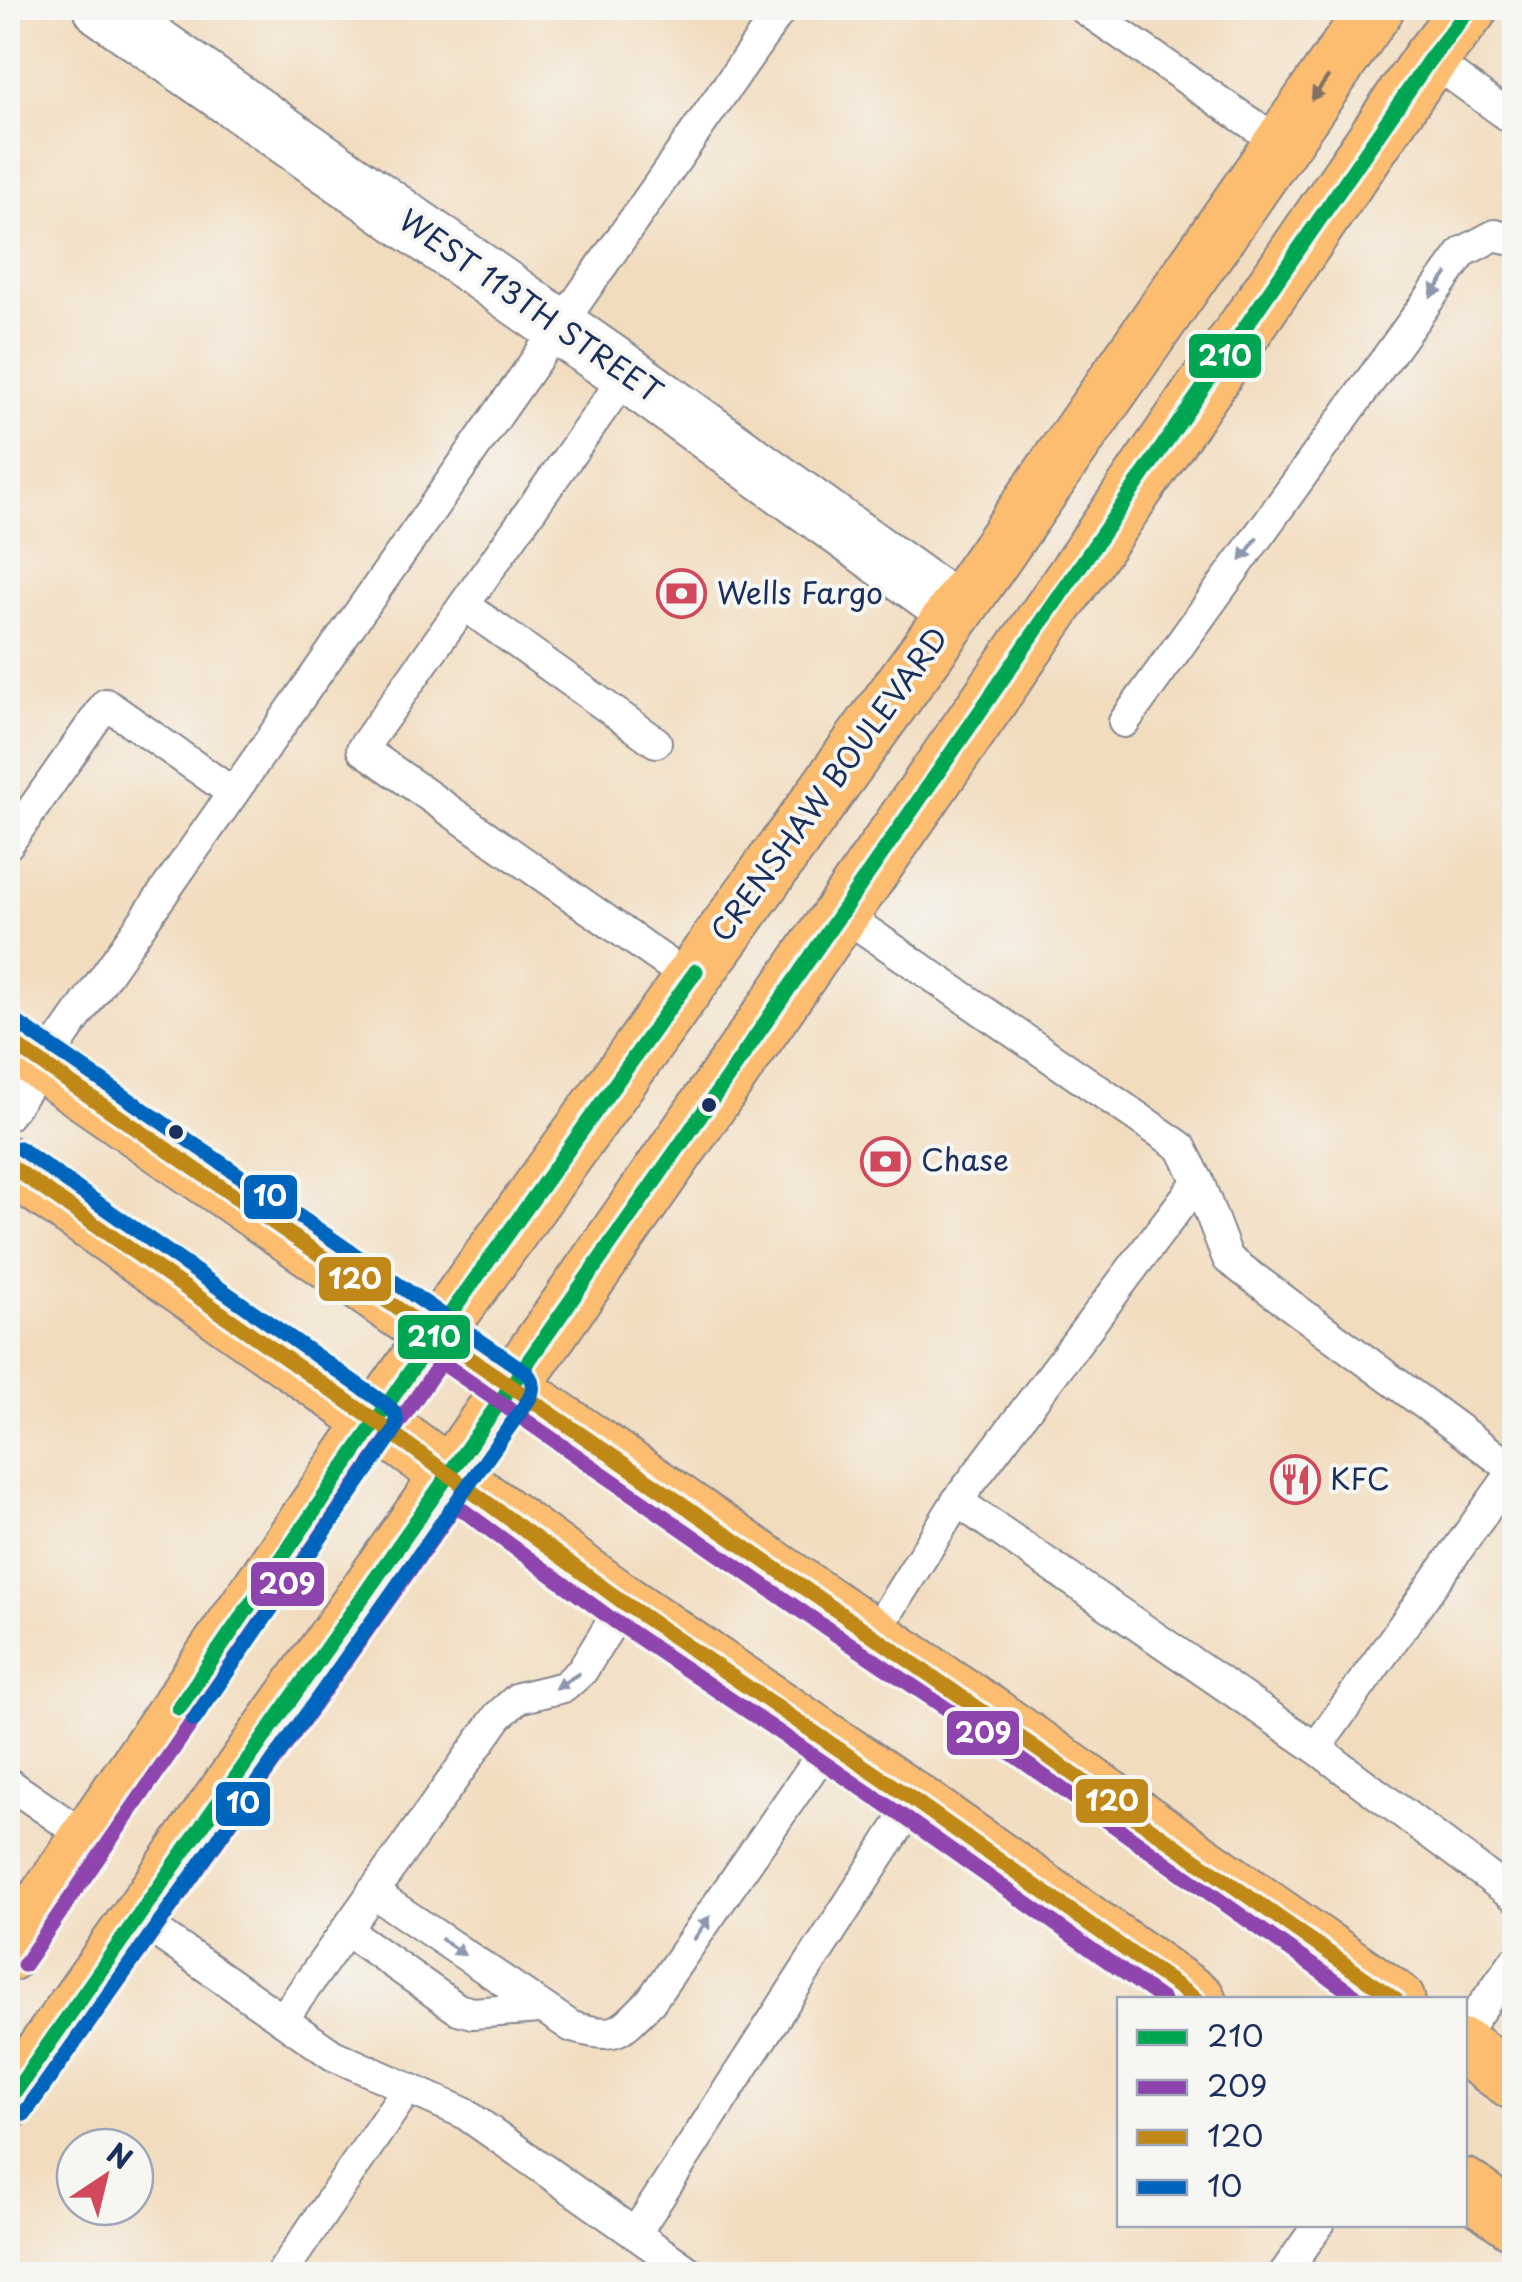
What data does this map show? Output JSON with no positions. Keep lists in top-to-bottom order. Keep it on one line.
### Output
{"streets":{"main road":["CRENSHAW BOULEVARD"],"street":["WEST 113TH STREET"]},"crossings":[["WEST 113TH STREET","CRENSHAW BOULEVARD"]],"places":{"bank":["Wells Fargo","Chase"],"restaurant":["KFC"]},"lines":["transit line 210","transit line 10","transit line 120","transit line 209"],"legend":["210","209","120","10"],"north":"top right"}
